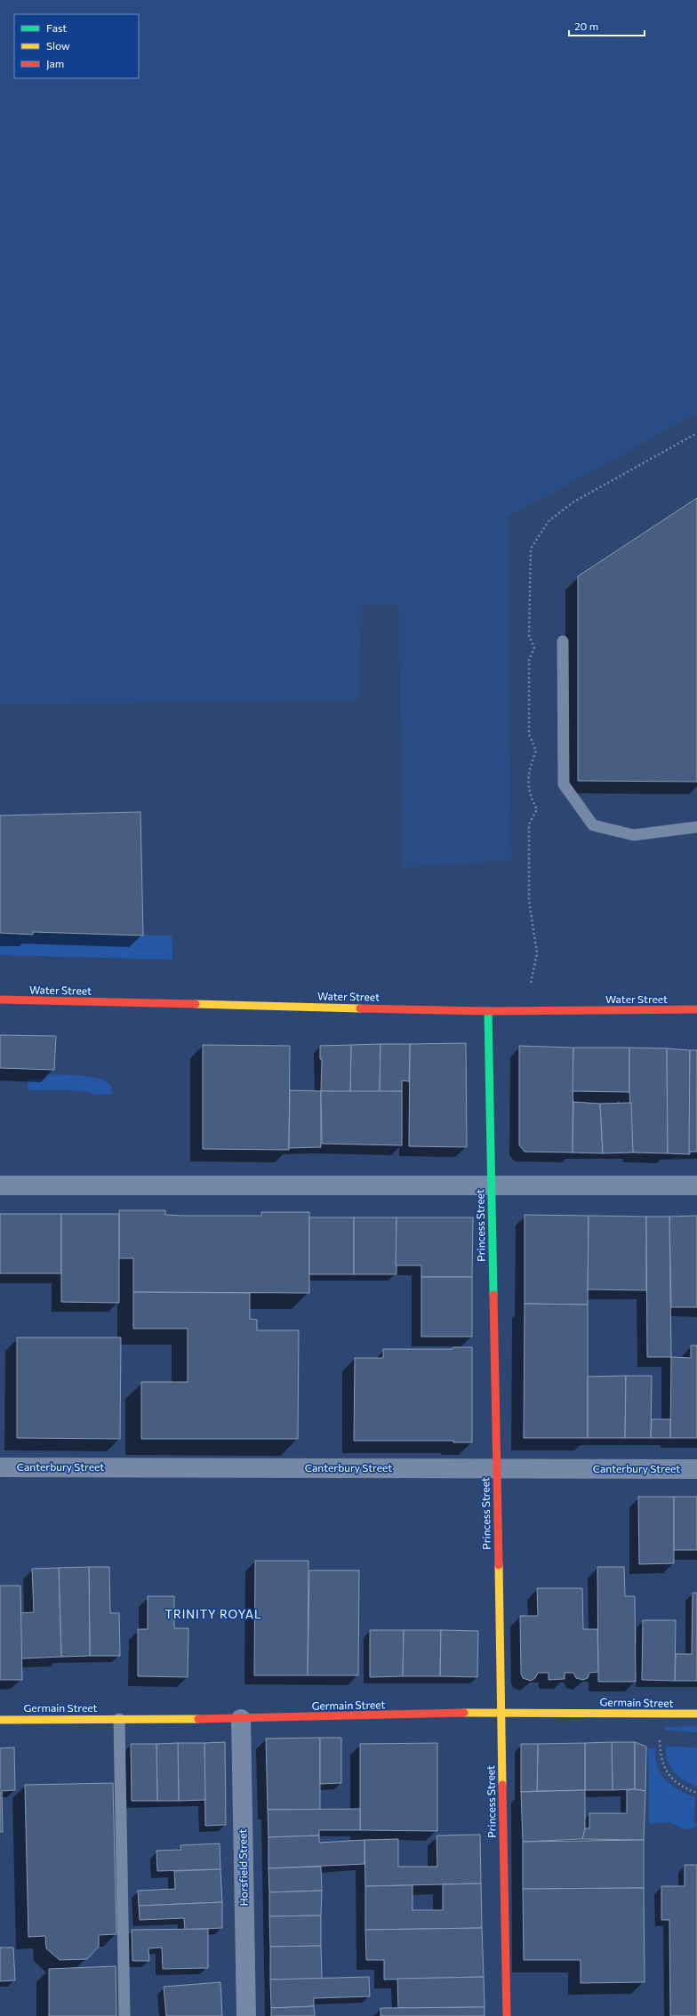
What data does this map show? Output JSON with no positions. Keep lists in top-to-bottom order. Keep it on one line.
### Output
{"streets":{"street":["Water Street","Princess Street","Canterbury Street","Germain Street","Horsfield Street"]},"crossings":[["Water Street","Princess Street"],["Princess Street","Canterbury Street"],["Princess Street","Germain Street"],["Germain Street","Horsfield Street"]],"districts":["TRINITY ROYAL"],"legend":["Fast","Slow","Jam"],"scale_bar":"20 m"}
